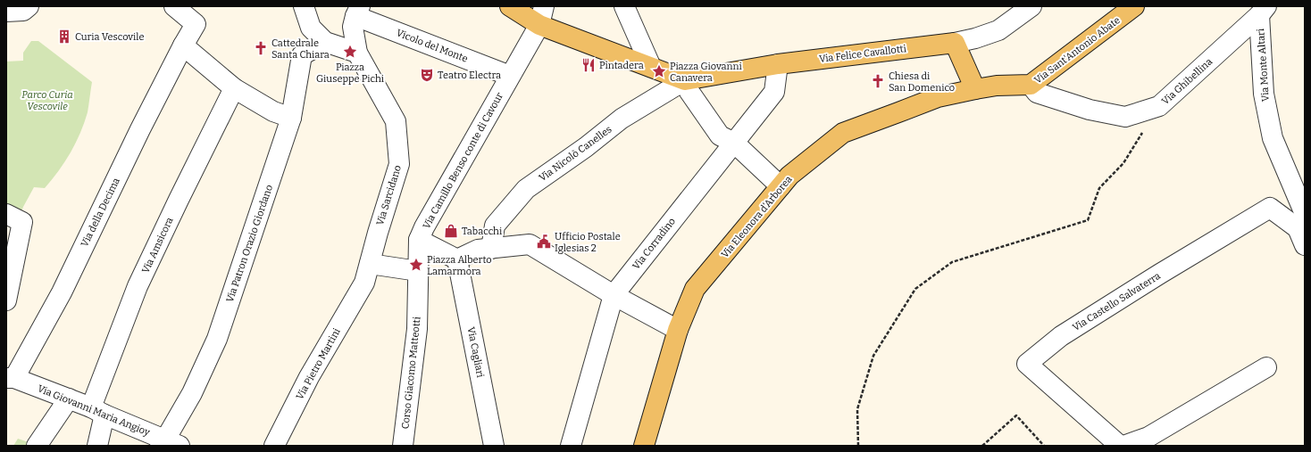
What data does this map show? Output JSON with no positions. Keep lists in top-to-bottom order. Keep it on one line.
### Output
{"streets":{"main road":["Via Sant'Antonio Abate","Via Felice Cavallotti","Via Eleonora d'Arborea"],"street":["Vicolo del Monte","Via Monte Altari","Via Ghibellina","Via Nicolò Canelles","Via Camillo Benso conte di Cavour","Via Sarcidano","Via della Decima","Via Patron Orazio Giordano","Via Corradino","Via Amsicora","Via Castello Salvaterra","Via Cagliari","Via Pietro Martini","Corso Giacomo Matteotti","Via Giovanni Maria Angioy"]},"crossings":[["Vicolo del Monte","Via Camillo Benso conte di Cavour"],["Via Sant'Antonio Abate","Via Ghibellina"],["Via Sant'Antonio Abate","Via Eleonora d'Arborea"],["Via Felice Cavallotti","Via Nicolò Canelles"],["Via Felice Cavallotti","Via Corradino"],["Via Monte Altari","Via Ghibellina"],["Via Sarcidano","Via Pietro Martini"],["Via della Decima","Via Giovanni Maria Angioy"],["Via Patron Orazio Giordano","Via Giovanni Maria Angioy"],["Via Amsicora","Via Giovanni Maria Angioy"]],"parks":["Parco Curia Vescovile"],"places":{"building":["Curia Vescovile"],"church":["Cattedrale Santa Chiara","Chiesa di San Domenico"],"place":["Piazza Giuseppe Pichi","Piazza Giovanni Canavera","Piazza Alberto Lamarmora"],"restaurant":["Pintadera"],"theatre":["Teatro Electra"],"shop":["Tabacchi"],"public building":["Ufficio Postale Iglesias 2"]}}
